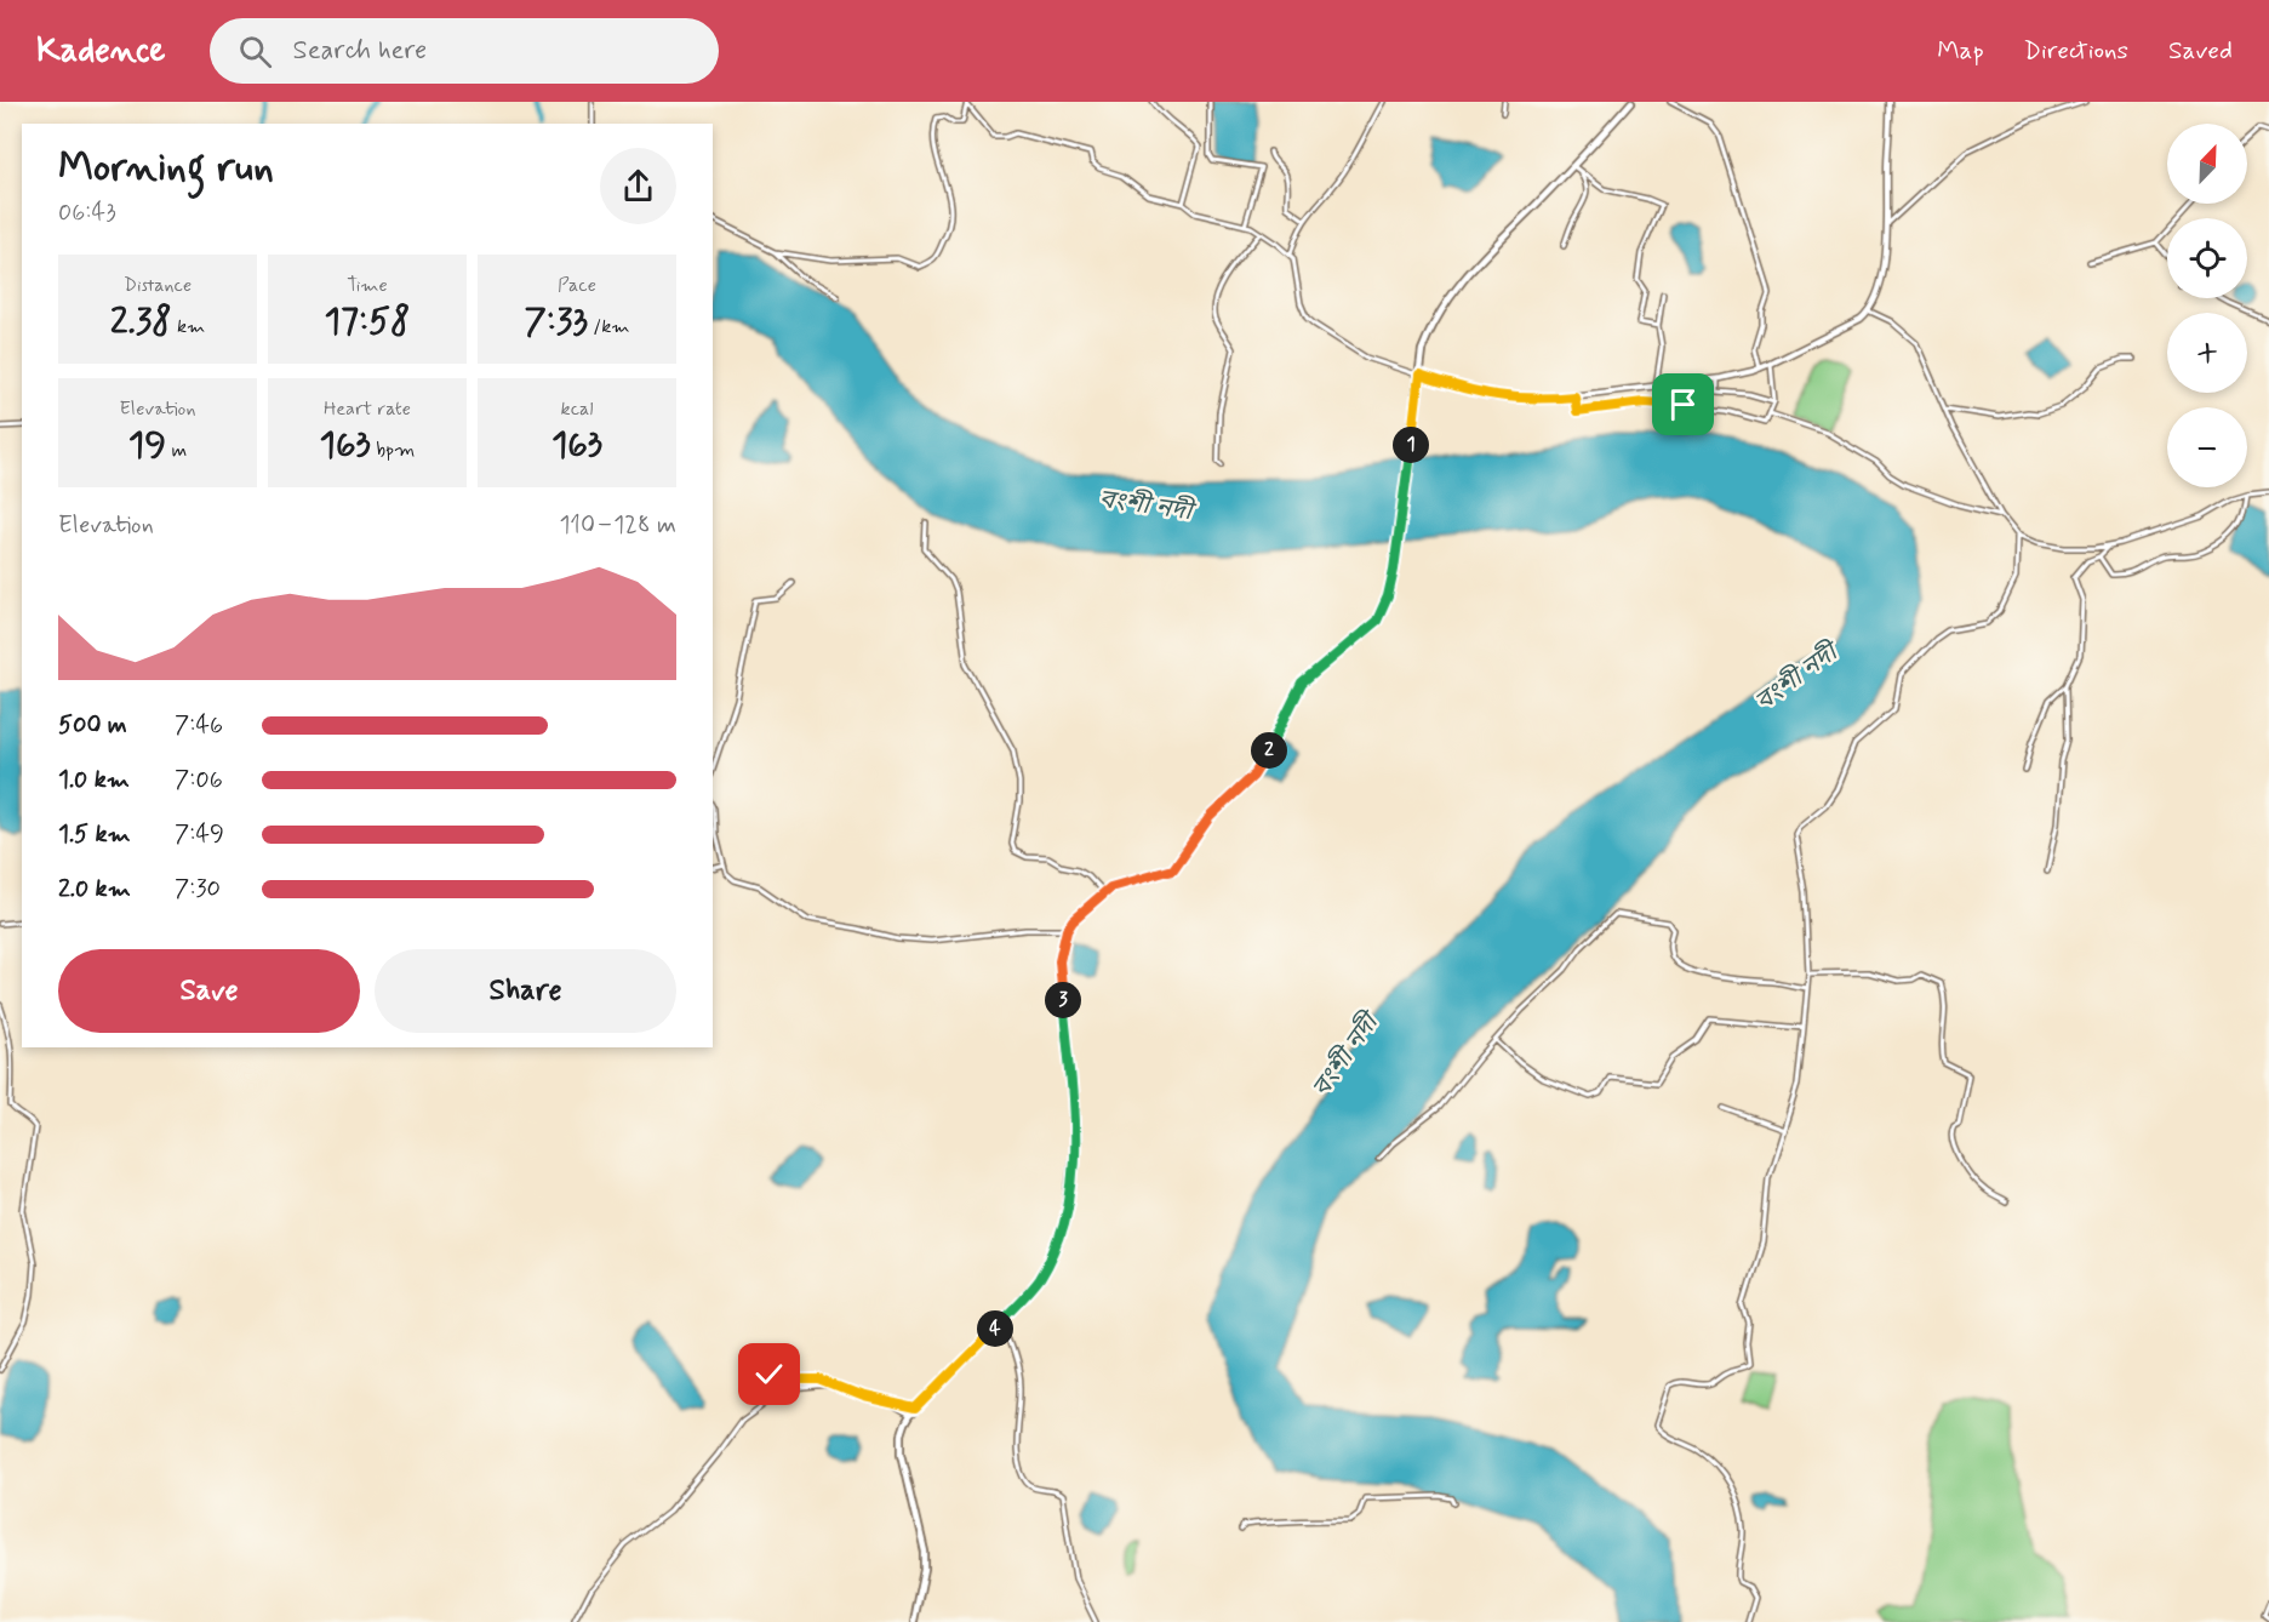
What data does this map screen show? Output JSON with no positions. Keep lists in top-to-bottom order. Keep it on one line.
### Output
{"water":["বংশী নদী"],"north":"top right","page":{"header":"Kadence","search":"Search here","nav":["Map","Directions","Saved"],"map_buttons":["+","−"],"heading":["Morning run","06:43"],"stats":[["Distance","2.38 km"],["Time","17:58"],["Pace","7:33 /km"],["Elevation","19 m"],["Heart rate","163 bpm"],["kcal","163"]],"pins":["1","2","3","4"],"chart":["Elevation","110–128 m"],"list":[{"name":"500 m","note":"7:46"},{"name":"1.0 km","note":"7:06"},{"name":"1.5 km","note":"7:49"},{"name":"2.0 km","note":"7:30"}],"buttons":["Save","Share"]}}
